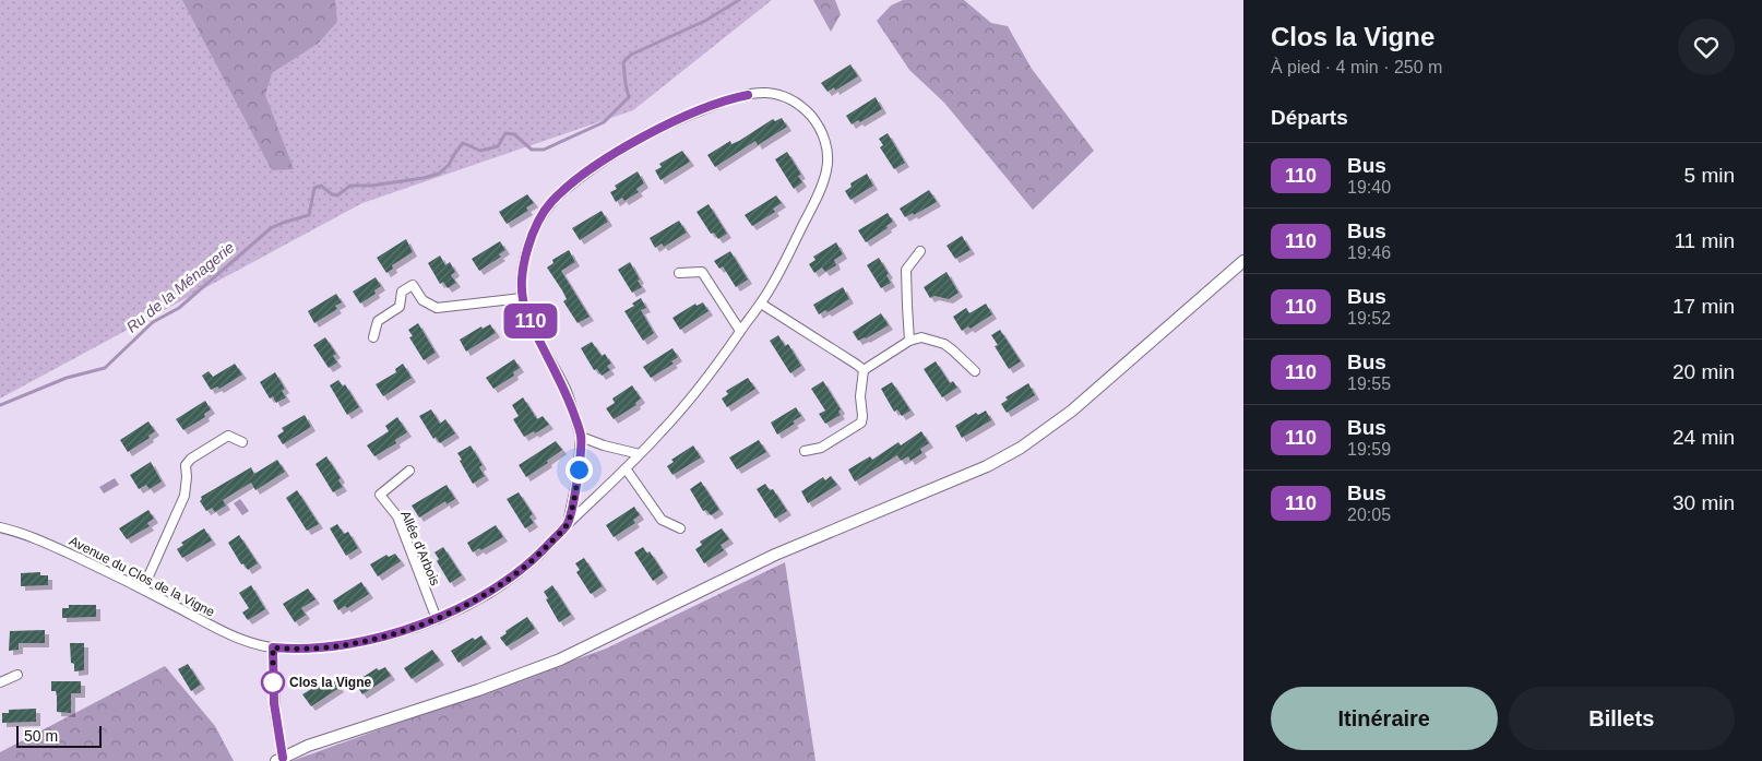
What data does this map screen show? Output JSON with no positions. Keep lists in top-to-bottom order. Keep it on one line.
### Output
{"streets":{"street":["Allée d'Arbois","Avenue du Clos de la Vigne"]},"crossings":[["Allée d'Arbois","Avenue du Clos de la Vigne"]],"water":["Ru de la Ménagerie"],"places":["Clos la Vigne"],"lines":["bus line 110"],"scale_bar":"50 m","page":{"on_map":"110","heading":[["Clos la Vigne","À pied · 4 min · 250 m"],"Départs"],"list":[{"mark":"110","name":"Bus","note":"19:40","value":"5 min"},{"mark":"110","name":"Bus","note":"19:46","value":"11 min"},{"mark":"110","name":"Bus","note":"19:52","value":"17 min"},{"mark":"110","name":"Bus","note":"19:55","value":"20 min"},{"mark":"110","name":"Bus","note":"19:59","value":"24 min"},{"mark":"110","name":"Bus","note":"20:05","value":"30 min"}],"buttons":["Itinéraire","Billets"],"scale":"50 m"}}
